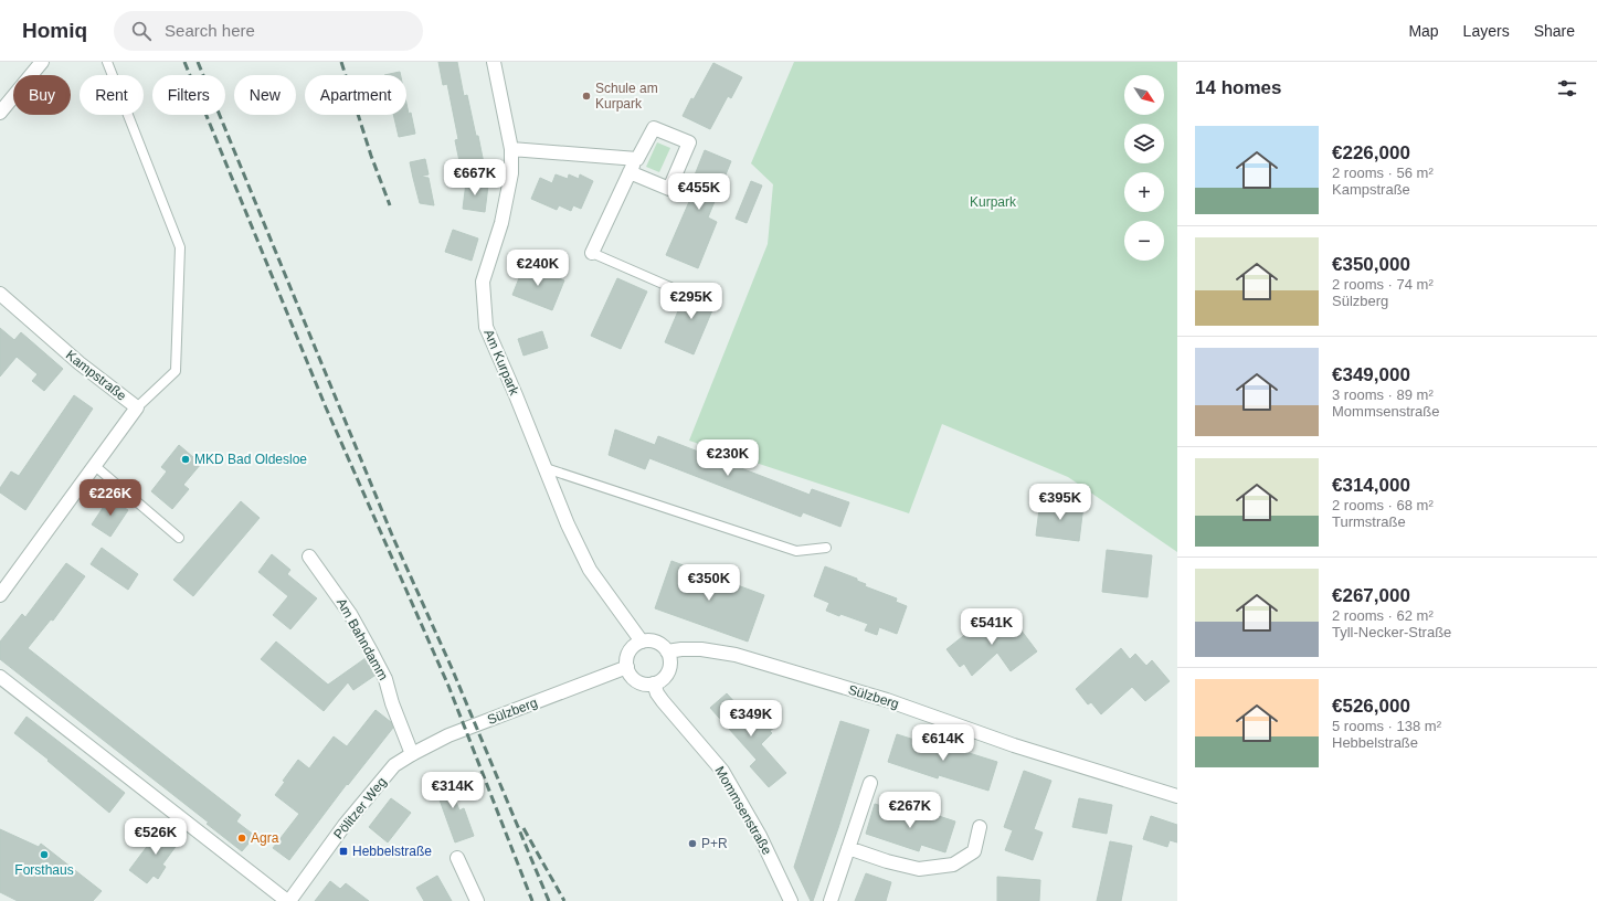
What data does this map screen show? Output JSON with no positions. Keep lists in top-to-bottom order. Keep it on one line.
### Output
{"streets":{"street":["Am Kurpark","Kampstraße","Am Bahndamm","Sülzberg","Pölitzer Weg","Mommsenstraße"]},"crossings":[["Am Kurpark","Sülzberg"],["Am Kurpark","Mommsenstraße"],["Am Bahndamm","Pölitzer Weg"],["Sülzberg","Pölitzer Weg"],["Sülzberg","Mommsenstraße"]],"parks":["Kurpark"],"places":{"other":["Schule am Kurpark","MKD Bad Oldesloe","Agra","P+R","Forsthaus"],"transit":["Hebbelstraße"]},"north":"bottom right","page":{"header":"Homiq","search":"Search here","nav":["Map","Layers","Share"],"heading":"14 homes","map_buttons":["+","−"],"chip":["Buy","Rent","Filters","New","Apartment"],"list":[{"name":"€226,000","note":"2 rooms · 56 m² · Kampstraße"},{"name":"€350,000","note":"2 rooms · 74 m² · Sülzberg"},{"name":"€349,000","note":"3 rooms · 89 m² · Mommsenstraße"},{"name":"€314,000","note":"2 rooms · 68 m² · Turmstraße"},{"name":"€267,000","note":"2 rooms · 62 m² · Tyll-Necker-Straße"},{"name":"€526,000","note":"5 rooms · 138 m² · Hebbelstraße"}],"price":["€667K","€455K","€240K","€295K","€230K","€226K","€395K","€350K","€541K","€349K","€614K","€314K","€267K","€526K"]}}
